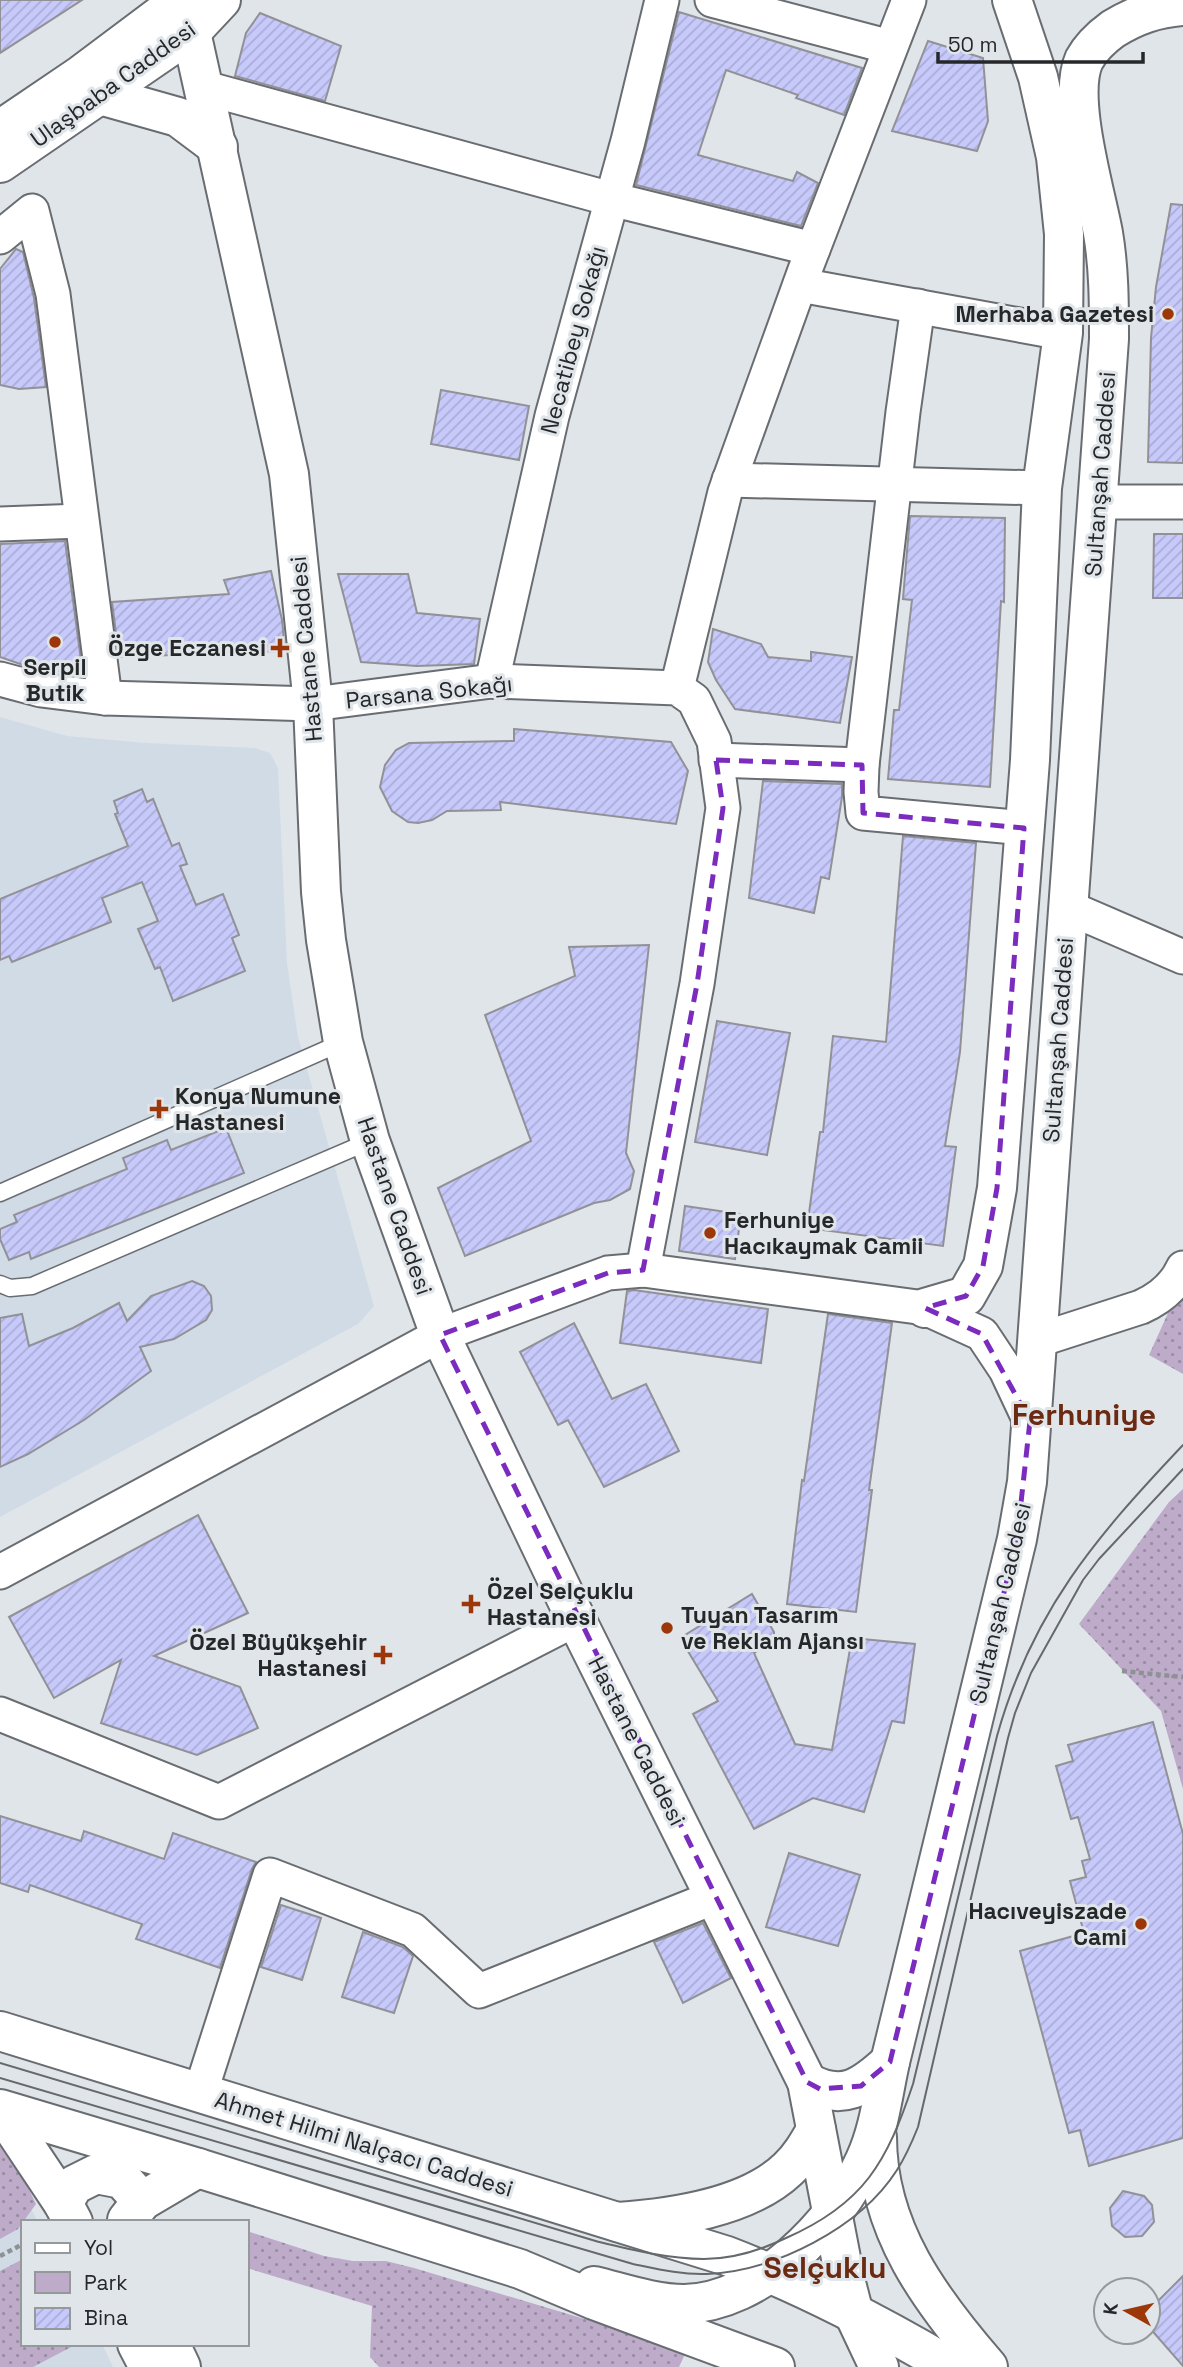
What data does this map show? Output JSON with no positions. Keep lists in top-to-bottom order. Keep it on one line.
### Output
{"streets":{"street":["Ulaşbaba Caddesi","Necatibey Sokağı","Sultanşah Caddesi","Hastane Caddesi","Parsana Sokağı","Ahmet Hilmi Nalçacı Caddesi"]},"crossings":[["Ulaşbaba Caddesi","Hastane Caddesi"],["Necatibey Sokağı","Parsana Sokağı"],["Hastane Caddesi","Parsana Sokağı"],["Hastane Caddesi","Ahmet Hilmi Nalçacı Caddesi"]],"districts":["Ferhuniye","Selçuklu"],"places":{"other":["Merhaba Gazetesi","Serpil Butik","Ferhuniye Hacıkaymak Camii","Tuyan Tasarım ve Reklam Ajansı","Hacıveyiszade Cami"],"health":["Özge Eczanesi","Konya Numune Hastanesi","Özel Selçuklu Hastanesi","Özel Büyükşehir Hastanesi"]},"legend":["Yol","Park","Bina"],"scale_bar":"50 m","north":"left"}
